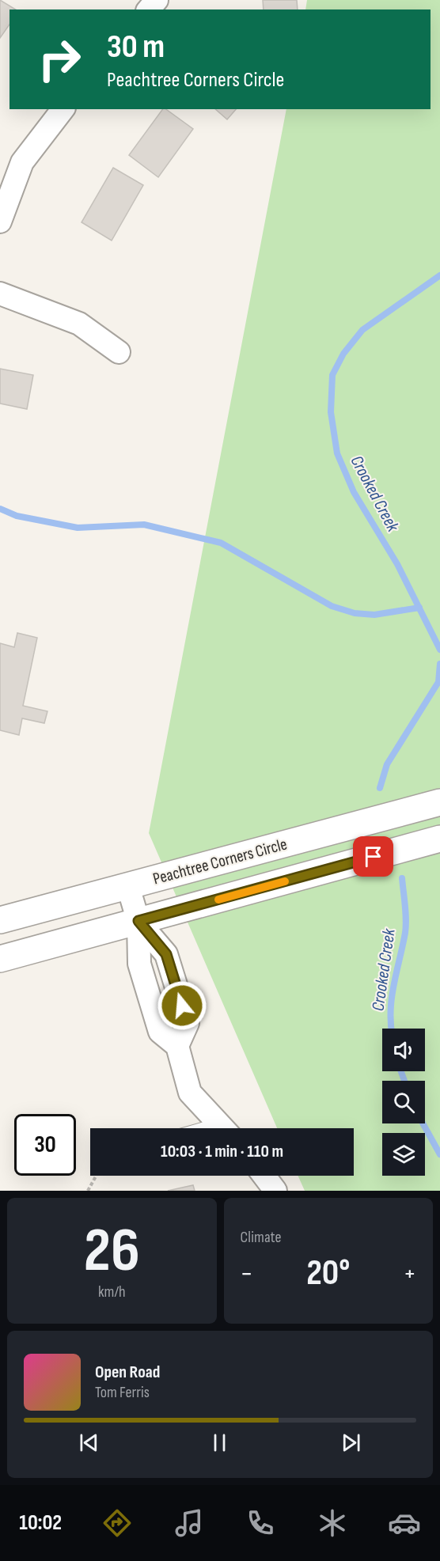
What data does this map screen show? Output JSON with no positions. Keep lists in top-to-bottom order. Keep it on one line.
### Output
{"streets":{"street":["Peachtree Corners Circle"]},"water":["Crooked Creek"],"page":{"turn":["30 m","Peachtree Corners Circle"],"limit":"30","trip":"10:03 · 1 min · 110 m","tile":[["26","km/h"],"Climate"],"heat":["−","20°","+"],"song":["Open Road","Tom Ferris"],"tabs":"10:02"}}
